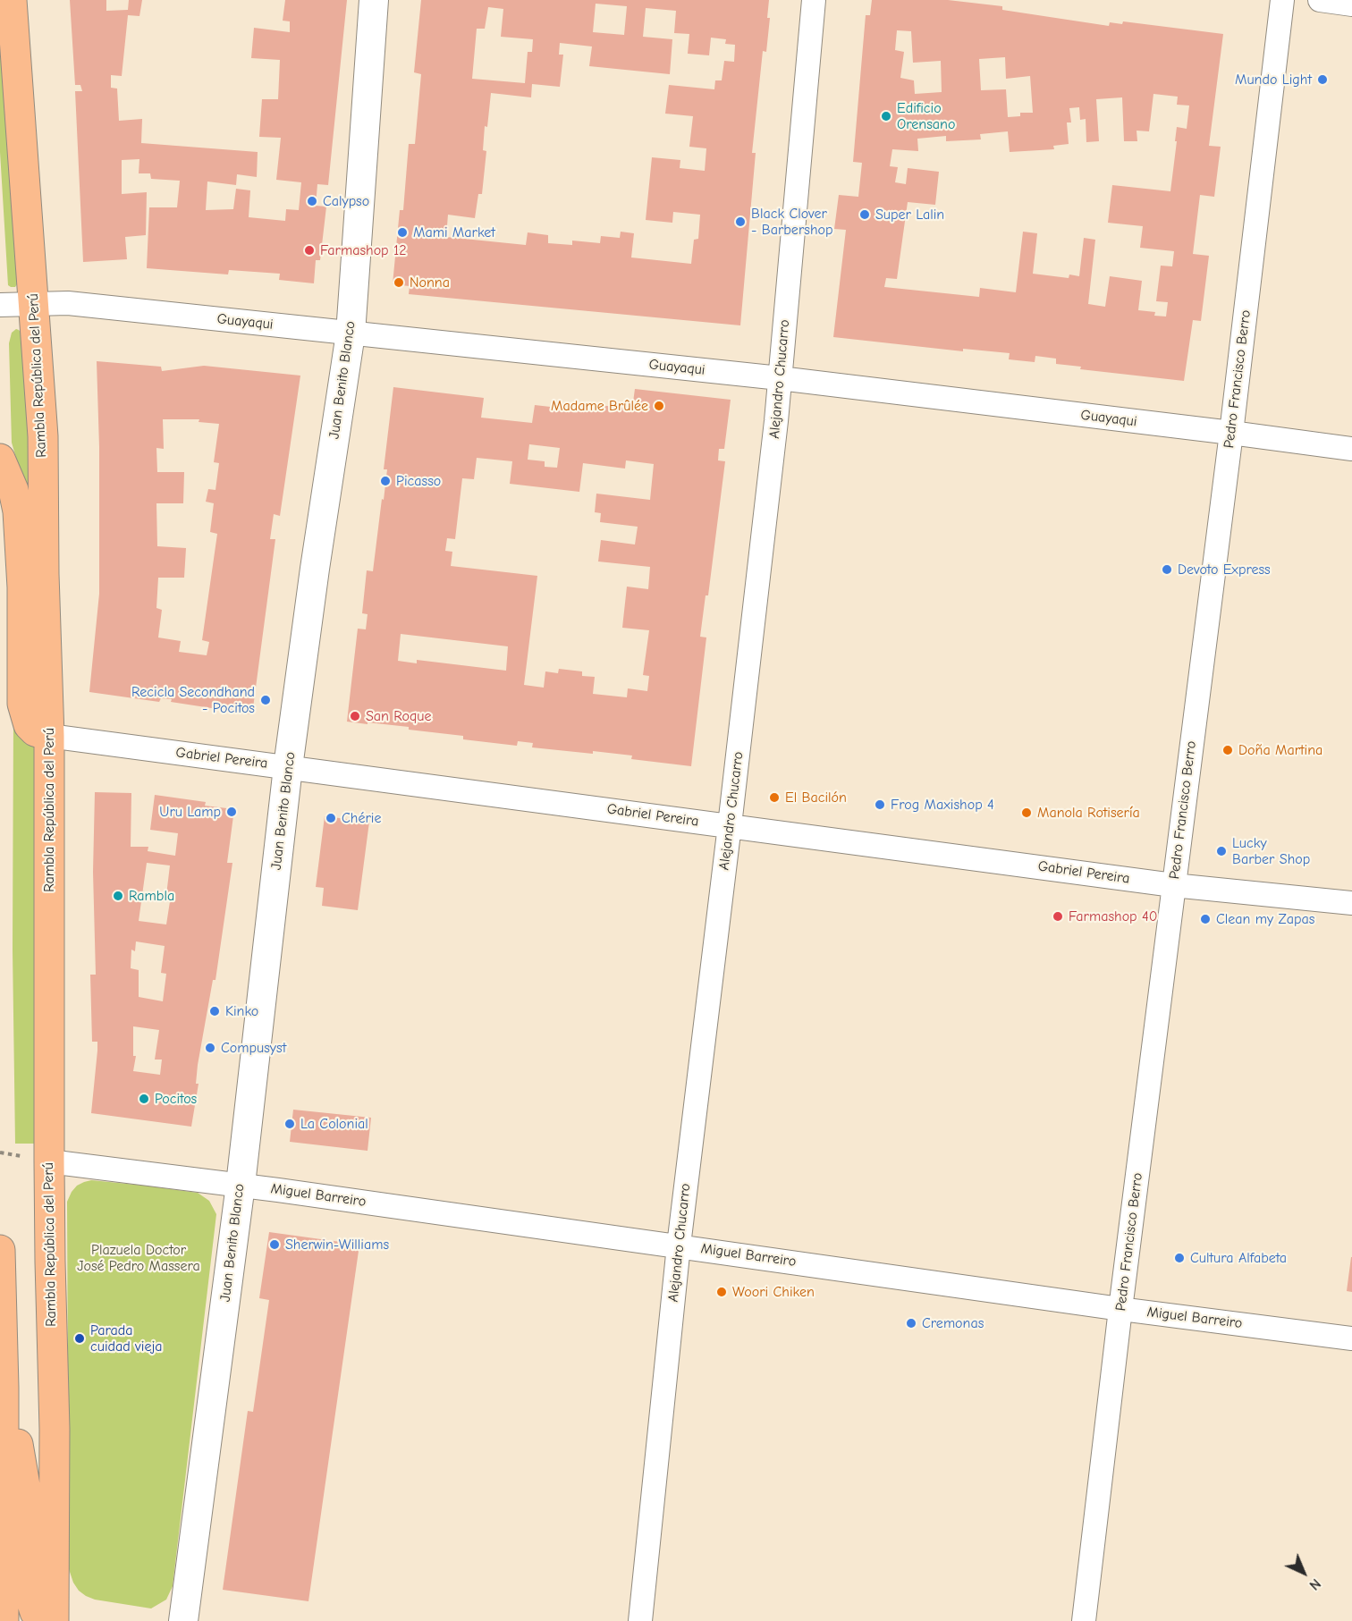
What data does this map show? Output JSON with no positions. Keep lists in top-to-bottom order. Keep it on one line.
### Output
{"streets":{"main road":["Rambla República del Perú"],"street":["Guayaqui","Alejandro Chucarro","Pedro Francisco Berro","Juan Benito Blanco","Gabriel Pereira","Miguel Barreiro"]},"crossings":[["Guayaqui","Rambla República del Perú"],["Guayaqui","Alejandro Chucarro"],["Guayaqui","Pedro Francisco Berro"],["Guayaqui","Juan Benito Blanco"],["Rambla República del Perú","Gabriel Pereira"],["Rambla República del Perú","Miguel Barreiro"],["Alejandro Chucarro","Gabriel Pereira"],["Alejandro Chucarro","Miguel Barreiro"],["Pedro Francisco Berro","Gabriel Pereira"],["Pedro Francisco Berro","Miguel Barreiro"],["Juan Benito Blanco","Gabriel Pereira"],["Juan Benito Blanco","Miguel Barreiro"]],"parks":["Plazuela Doctor José Pedro Massera"],"places":["Mundo Light","Edificio Orensano","Calypso","Super Lalin","Black Clover - Barbershop","Mami Market","Farmashop 12","Nonna","Madame Brûlée","Picasso","Devoto Express","Recicla Secondhand - Pocitos","San Roque","Doña Martina","El Bacilón","Frog Maxishop 4","Uru Lamp","Manola Rotisería","Chérie","Lucky Barber Shop","Rambla","Farmashop 40","Clean my Zapas","Kinko","Compusyst","Pocitos","La Colonial","Sherwin-Williams","Cultura Alfabeta","Woori Chiken","Cremonas","Parada cuidad vieja"],"north":"bottom right"}
